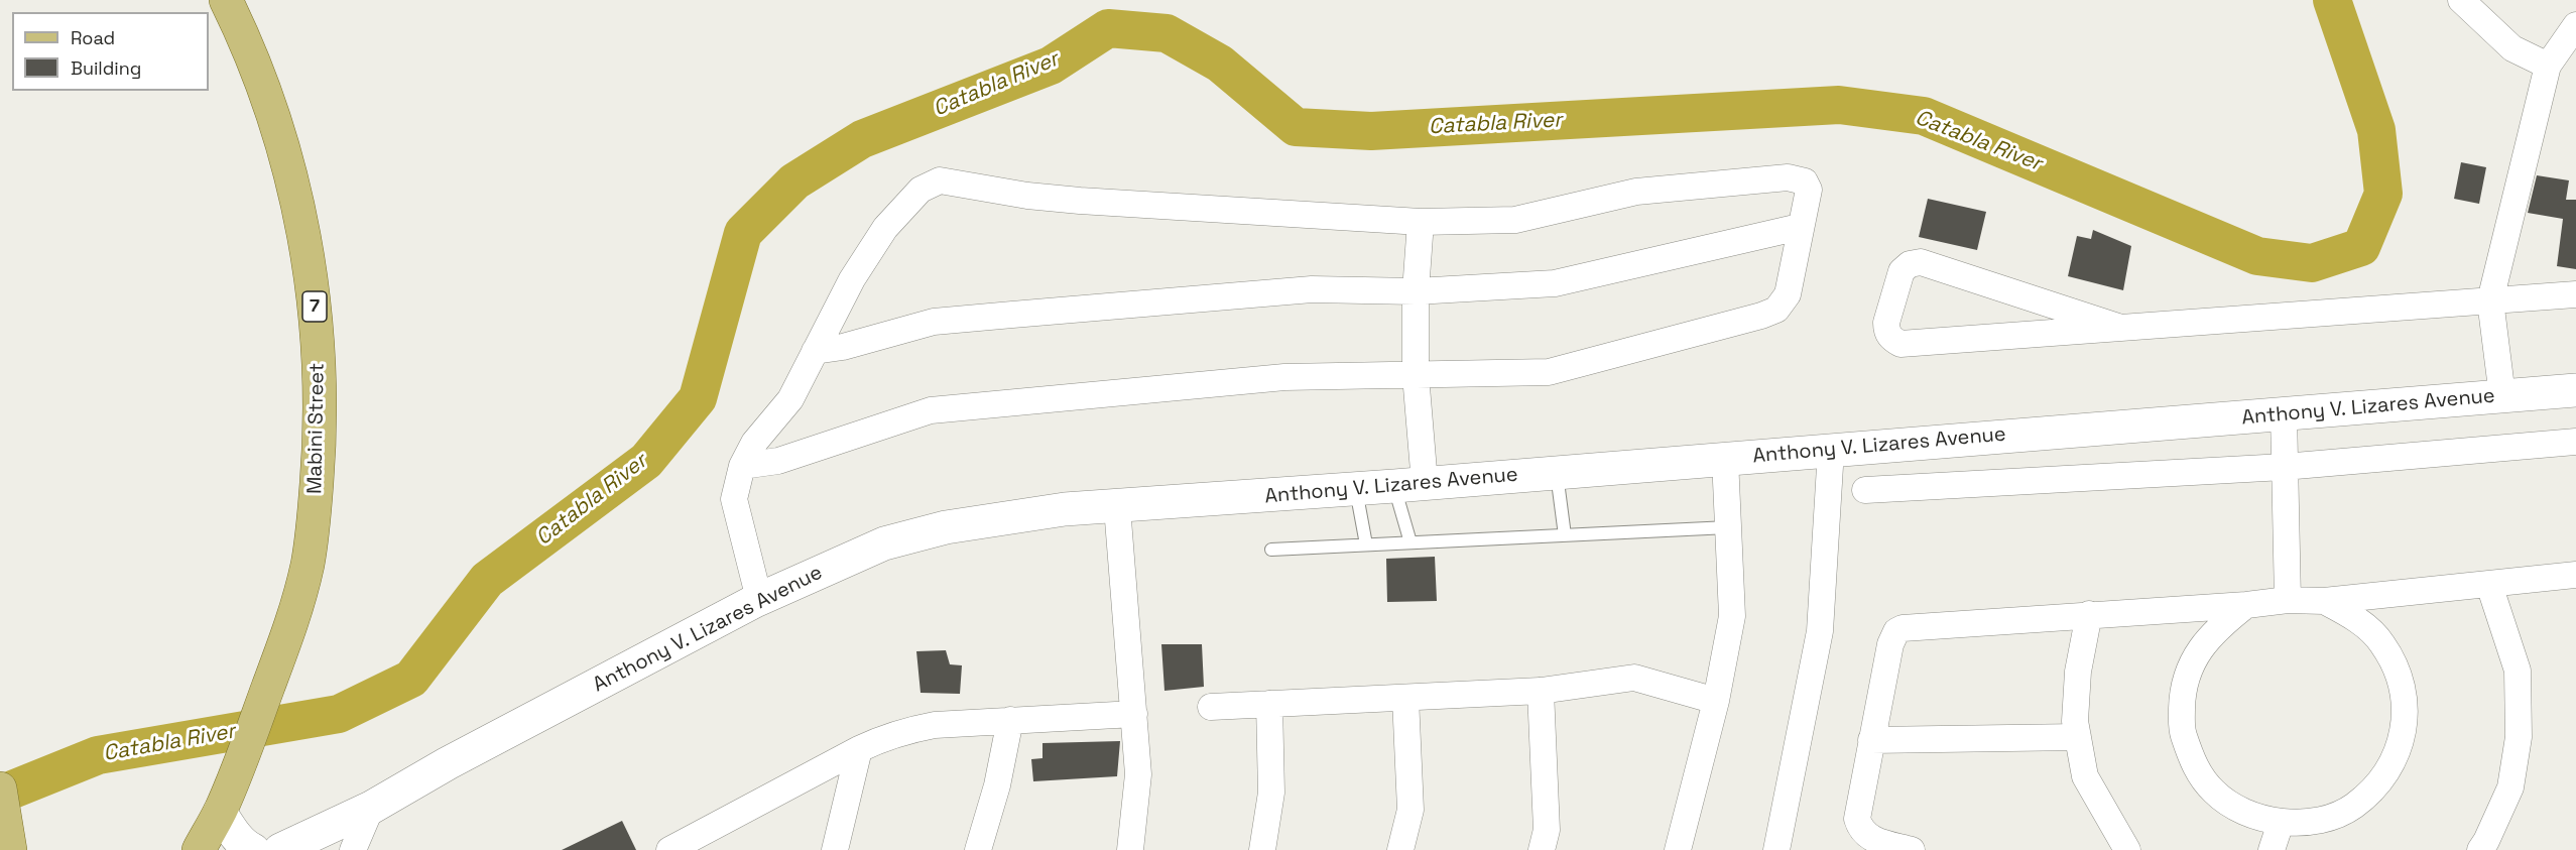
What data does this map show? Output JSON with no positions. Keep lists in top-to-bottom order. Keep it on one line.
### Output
{"streets":{"main road":["7","Anthony V. Lizares Avenue","Mabini Street"]},"water":["Catabla River"],"legend":["Road","Building"]}
